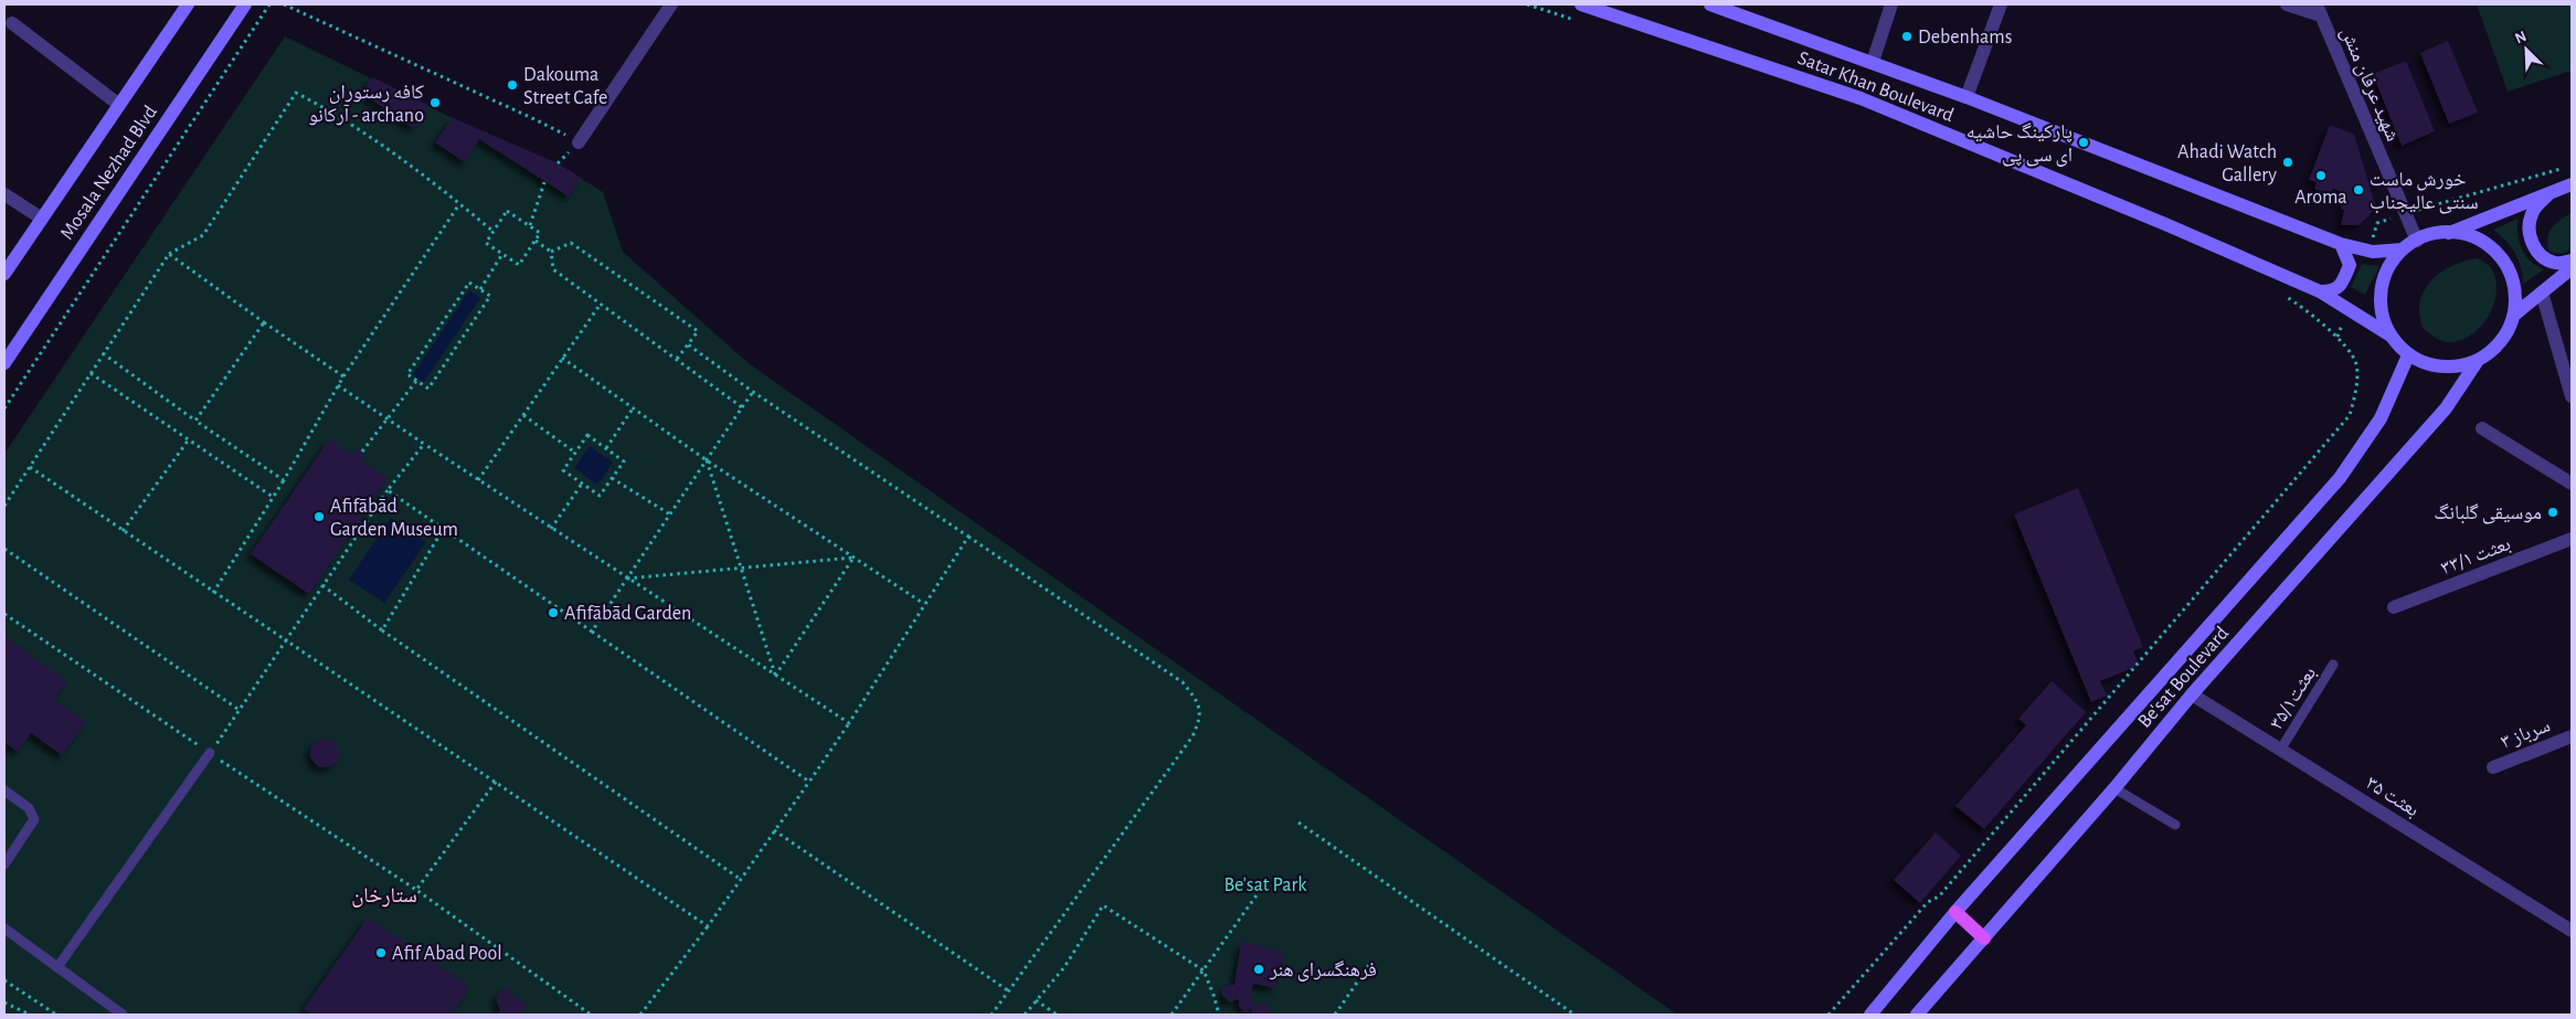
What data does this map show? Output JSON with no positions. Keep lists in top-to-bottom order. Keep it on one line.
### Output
{"streets":{"main road":["Satar Khan Boulevard","Mosala Nezhad Blvd","Be'sat Boulevard"],"street":["شهید عرفان منش","۳۳/۱ بعثت","۳ سرباز","۳۵ بعثت"],"lane":["بعثت۳۵/۱"]},"crossings":[["شهید عرفان منش","Satar Khan Boulevard"],["شهید عرفان منش","Be'sat Boulevard"],["Satar Khan Boulevard","Be'sat Boulevard"],["Be'sat Boulevard","۳۵ بعثت"],["بعثت۳۵/۱","۳۵ بعثت"]],"districts":["ستارخان"],"parks":["Be'sat Park"],"places":["Debenhams","Dakouma Street Cafe","کافه رستوران آرکانو - archano","پارکینگ حاشیه ای سی پی","Ahadi Watch Gallery","Aroma","خورش ماست سنتی عالیجناب","موسیقی گلبانگ","Afifābād Garden Museum","Afifābād Garden","Afif Abad Pool","فرهنگسرای هنر"],"north":"top left"}
